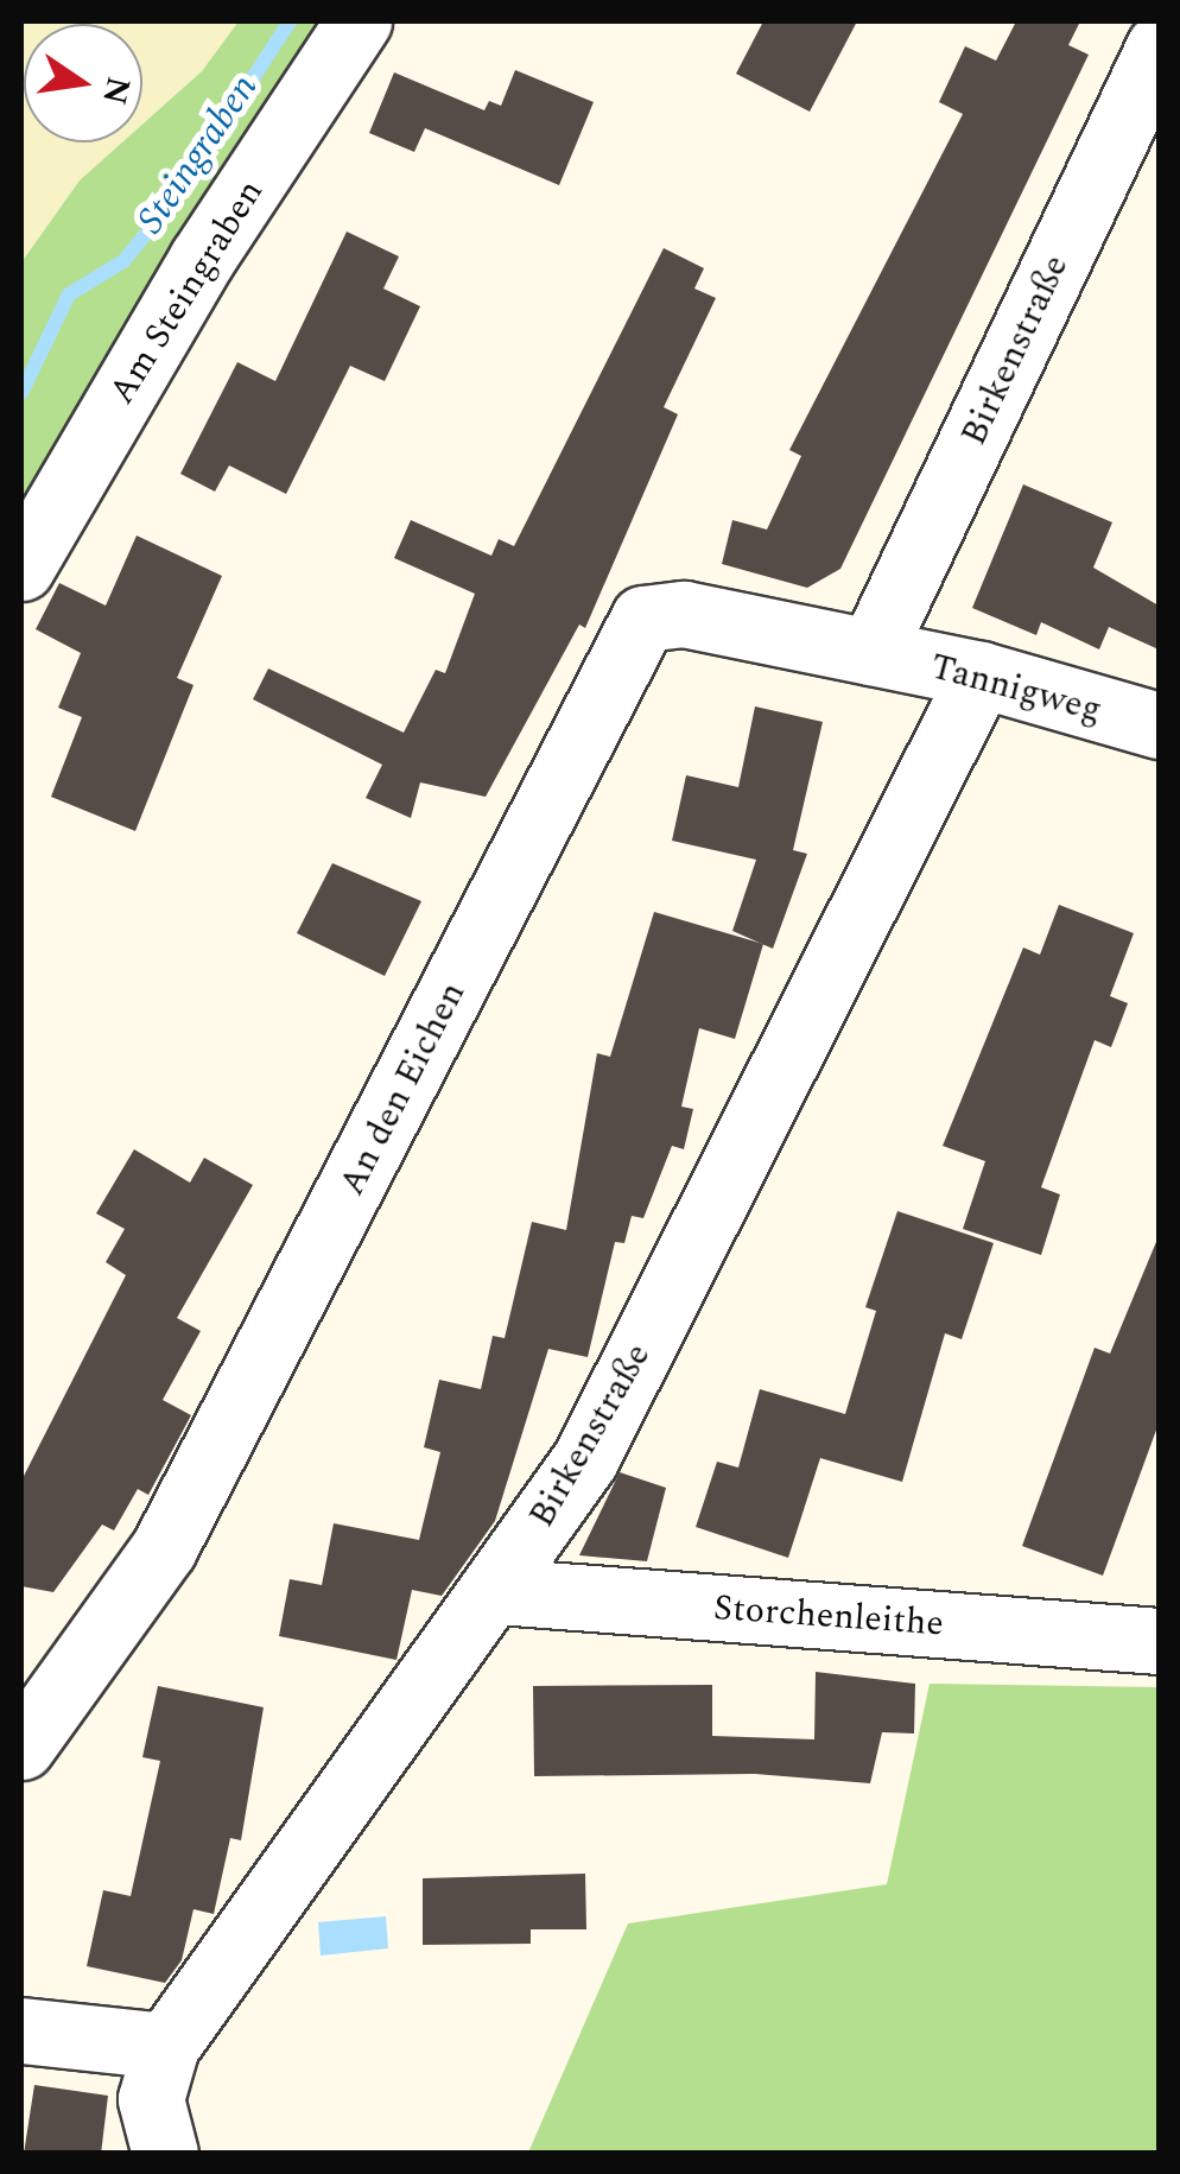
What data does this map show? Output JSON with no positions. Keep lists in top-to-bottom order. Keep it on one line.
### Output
{"streets":{"street":["Am Steingraben","Birkenstraße","Tannigweg","An den Eichen","Storchenleithe"]},"crossings":[["Birkenstraße","Tannigweg"],["Birkenstraße","An den Eichen"],["Birkenstraße","Storchenleithe"],["Tannigweg","An den Eichen"]],"water":["Steingraben"],"north":"right"}
